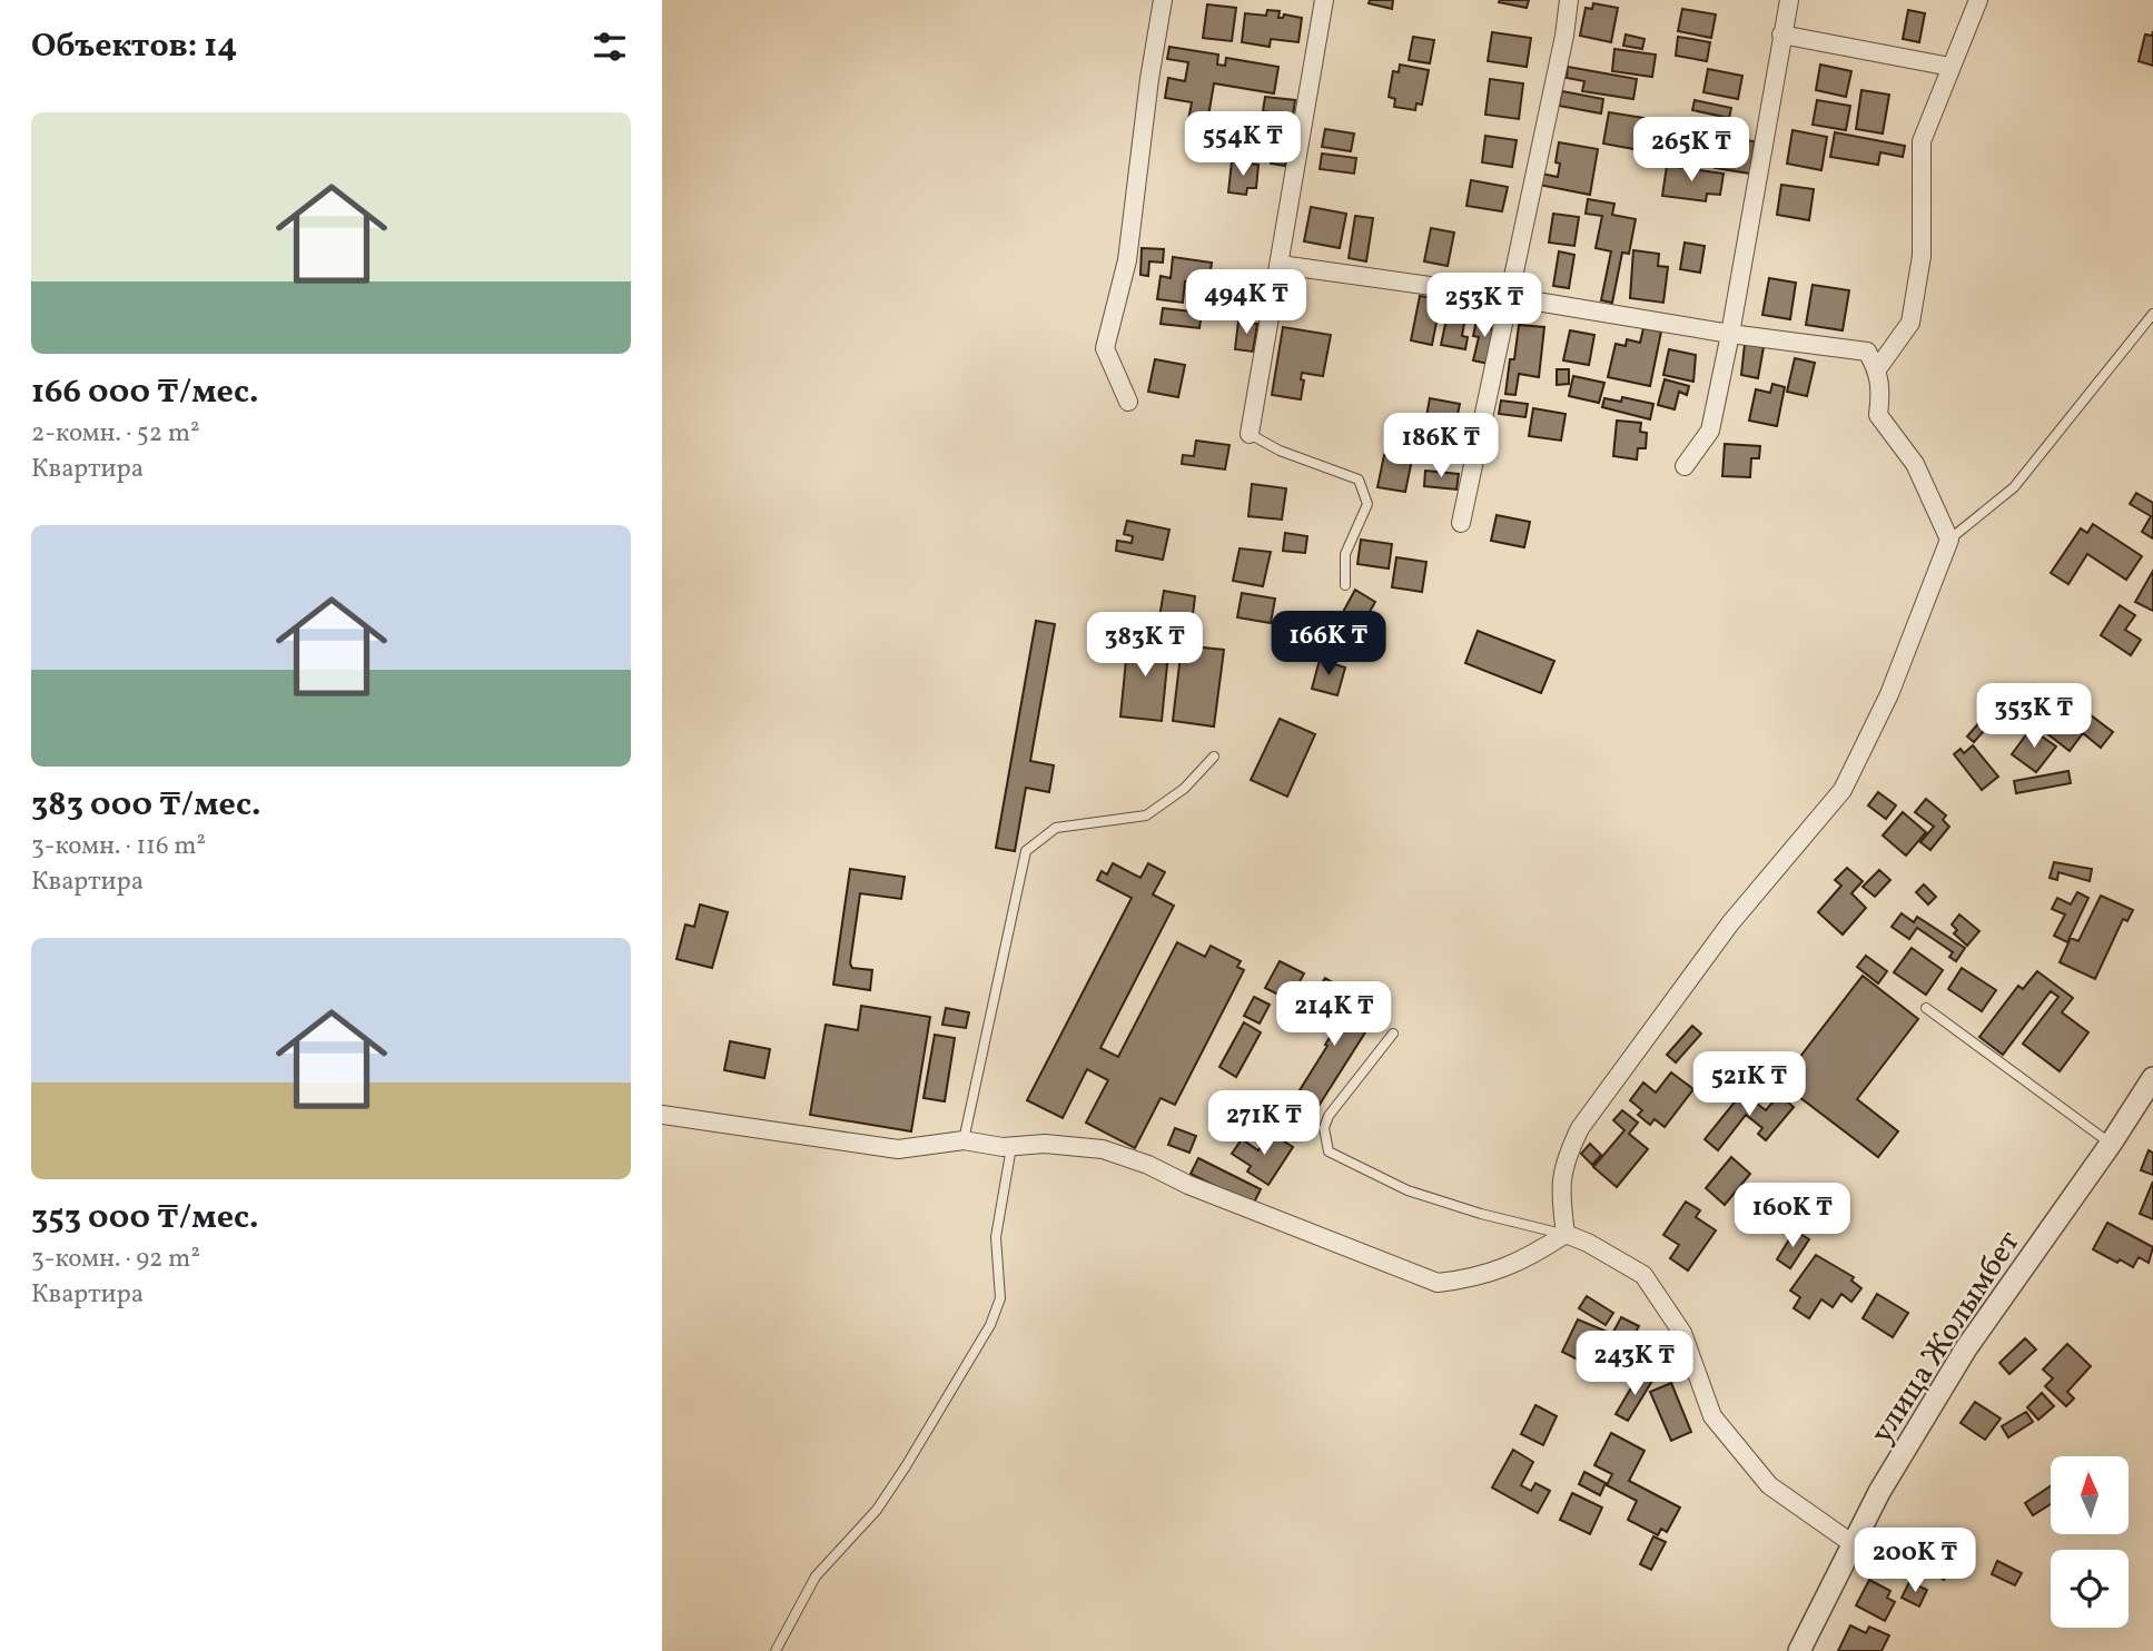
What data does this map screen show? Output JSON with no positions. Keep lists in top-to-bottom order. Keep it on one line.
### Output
{"streets":{"street":["улица Жолымбет"]},"north":"top","page":{"heading":"Объектов: 14","list":[{"name":"166 000 ₸/мес.","note":"2-комн. · 52 m² · Квартира"},{"name":"383 000 ₸/мес.","note":"3-комн. · 116 m² · Квартира"},{"name":"353 000 ₸/мес.","note":"3-комн. · 92 m² · Квартира"}],"price":["554K ₸","265K ₸","494K ₸","253K ₸","186K ₸","166K ₸","383K ₸","353K ₸","214K ₸","521K ₸","271K ₸","160K ₸","243K ₸","200K ₸"]}}
